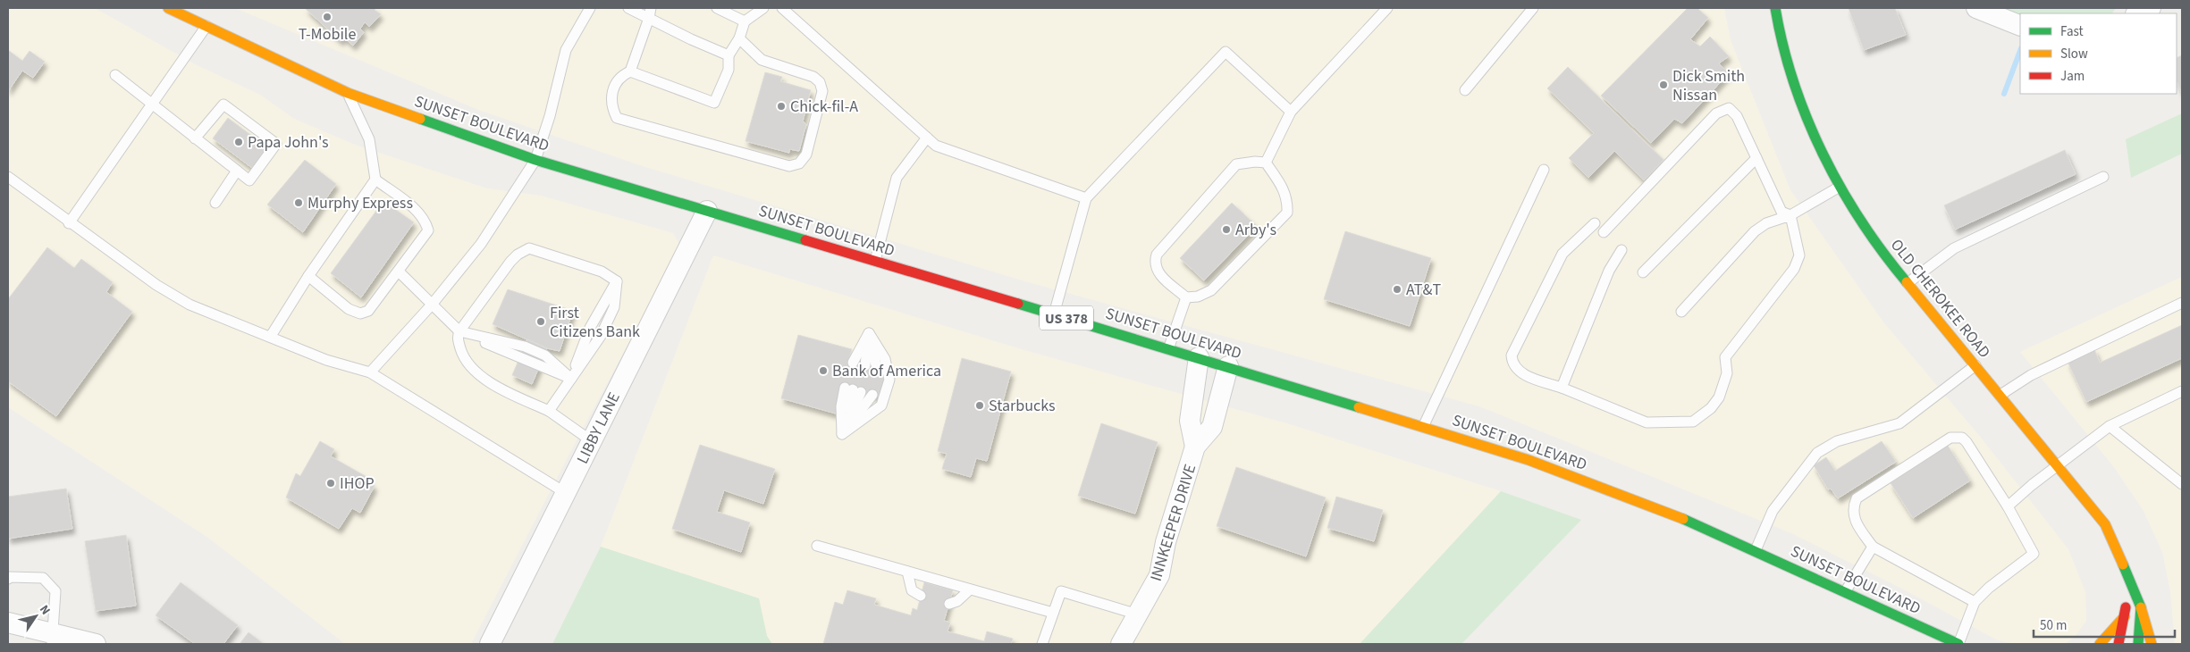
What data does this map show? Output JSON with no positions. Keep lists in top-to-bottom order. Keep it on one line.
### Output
{"streets":{"main road":["SUNSET BOULEVARD","OLD CHEROKEE ROAD","US 378"],"street":["LIBBY LANE","INNKEEPER DRIVE"]},"crossings":[["SUNSET BOULEVARD","LIBBY LANE"],["SUNSET BOULEVARD","INNKEEPER DRIVE"]],"places":["T-Mobile","Dick Smith Nissan","Chick-fil-A","Papa John's","Murphy Express","Arby's","AT&T","First Citizens Bank","Bank of America","Starbucks","IHOP"],"legend":["Fast","Slow","Jam"],"scale_bar":"50 m","north":"top right"}
